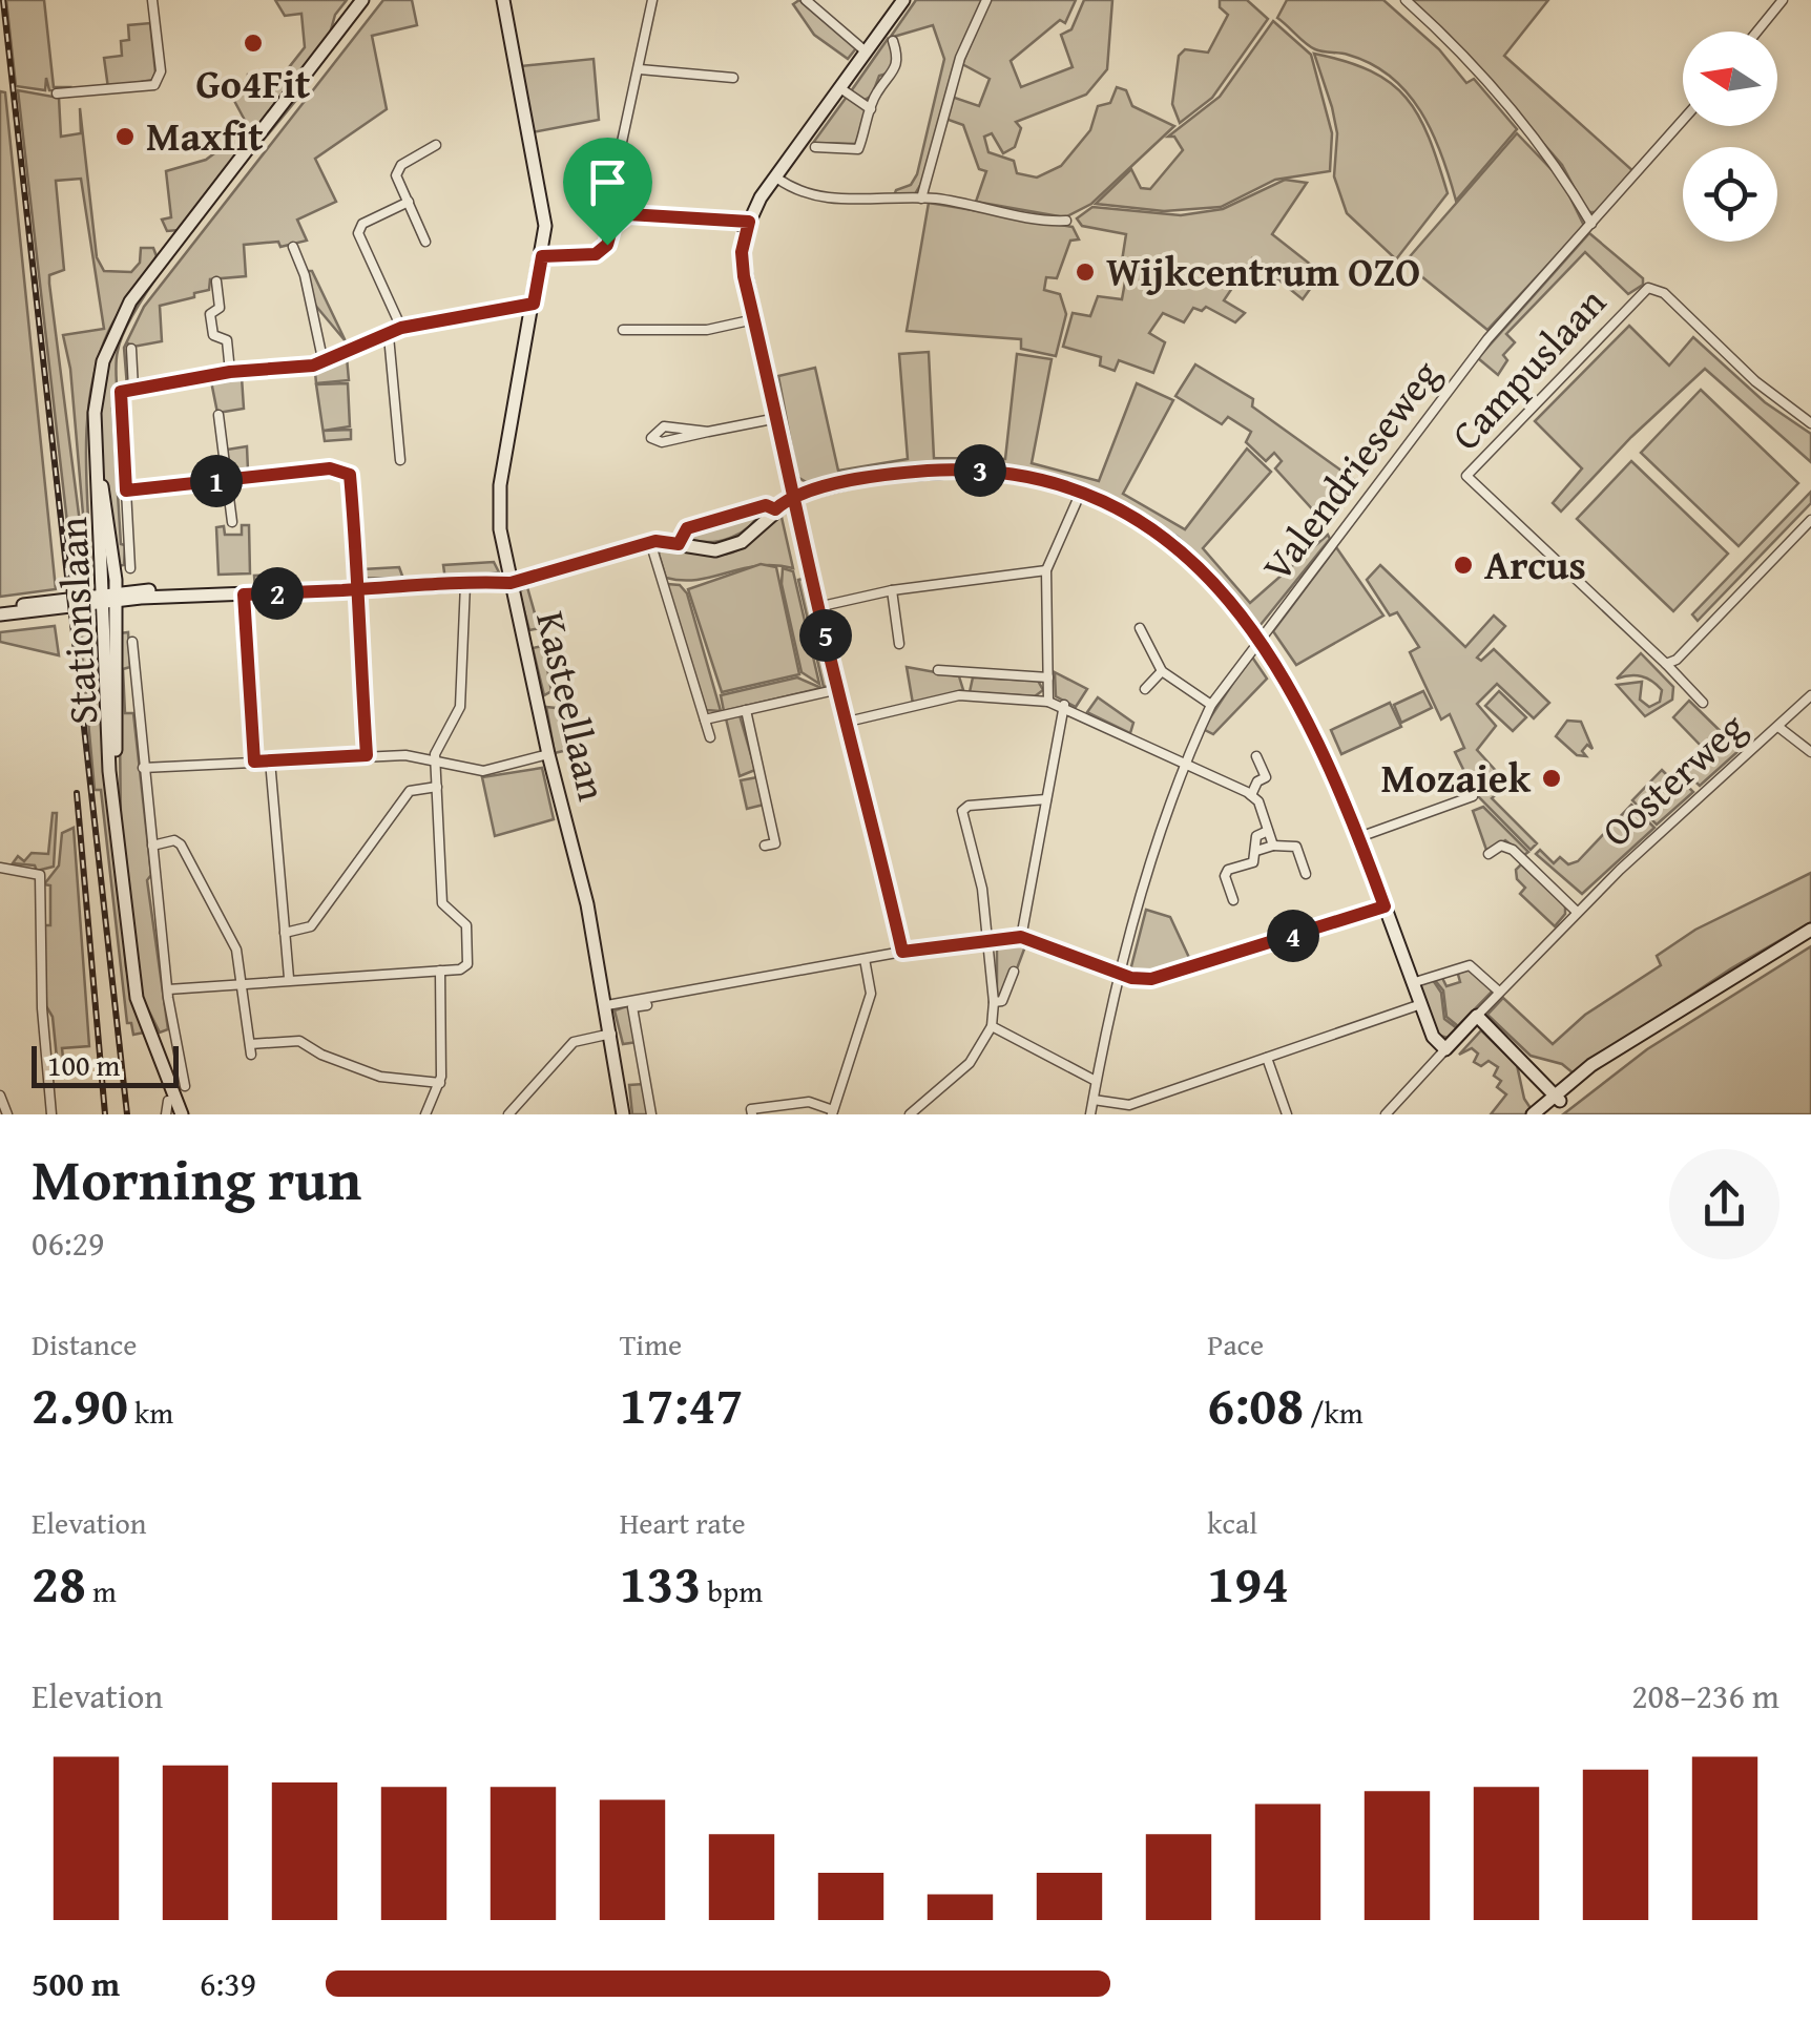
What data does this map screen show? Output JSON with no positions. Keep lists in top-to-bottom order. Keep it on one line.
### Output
{"streets":{"street":["Campuslaan","Valendrieseweg","Stationslaan","Kasteellaan","Oosterweg"]},"places":["Go4Fit","Maxfit","Wijkcentrum OZO","Arcus","Mozaiek"],"scale_bar":"100 m","north":"left","page":{"pins":["3","1","2","5","4"],"scale":"100 m","heading":["Morning run","06:29"],"stats":[["Distance","2.90 km"],["Time","17:47"],["Pace","6:08 /km"],["Elevation","28 m"],["Heart rate","133 bpm"],["kcal","194"]],"chart":["Elevation","208–236 m"],"list":[{"name":"500 m","note":"6:39"}]}}
